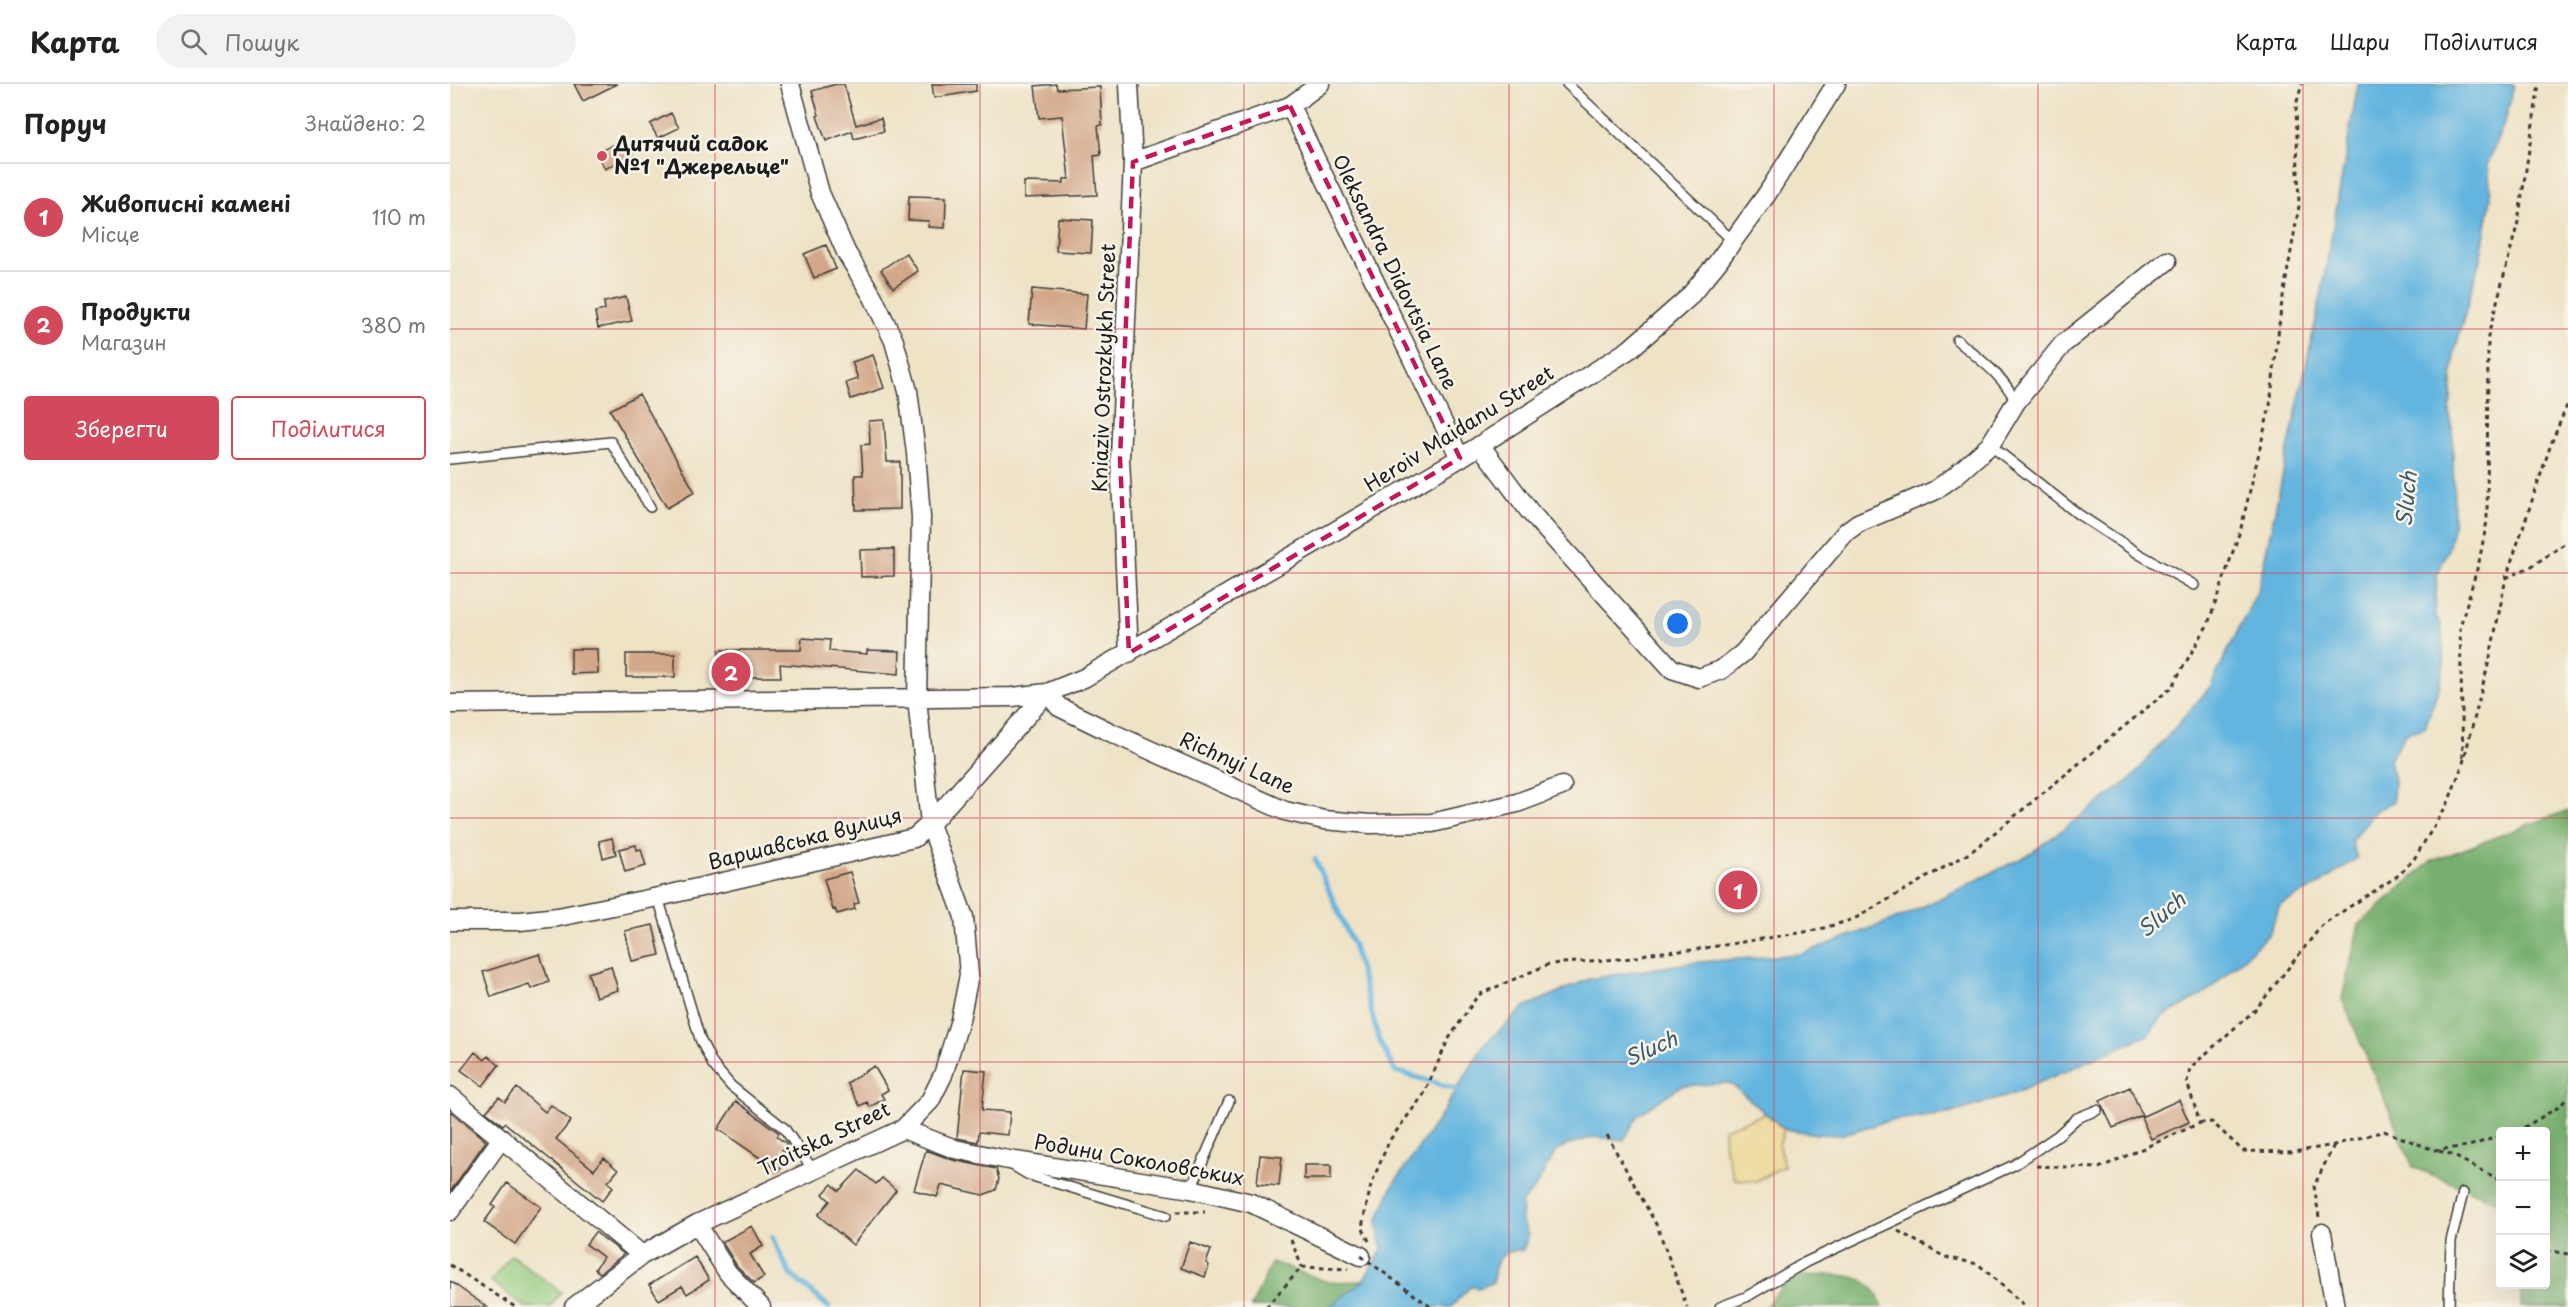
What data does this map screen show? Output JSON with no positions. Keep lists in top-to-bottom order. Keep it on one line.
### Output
{"streets":{"street":["Oleksandra Didovtsia Lane","Kniaziv Ostrozkykh Street","Heroiv Maidanu Street","Richnyi Lane","Варшавська вулиця","Troitska Street","Родини Соколовських"]},"crossings":[["Oleksandra Didovtsia Lane","Heroiv Maidanu Street"],["Kniaziv Ostrozkykh Street","Heroiv Maidanu Street"],["Heroiv Maidanu Street","Richnyi Lane"],["Heroiv Maidanu Street","Варшавська вулиця"],["Heroiv Maidanu Street","Troitska Street"],["Richnyi Lane","Варшавська вулиця"],["Варшавська вулиця","Troitska Street"],["Troitska Street","Родини Соколовських"]],"water":["Sluch"],"places":["Дитячий садок №1 \"Джерельце\""],"page":{"header":"Карта","search":"Пошук","nav":["Карта","Шари","Поділитися"],"heading":["Поруч","Знайдено: 2"],"list":[{"mark":"1","name":"Живописні камені","note":"Місце","value":"110 m"},{"mark":"2","name":"Продукти","note":"Магазин","value":"380 m"}],"buttons":["Зберегти","Поділитися"],"pins":["2","1"],"map_buttons":["+","−"]}}
